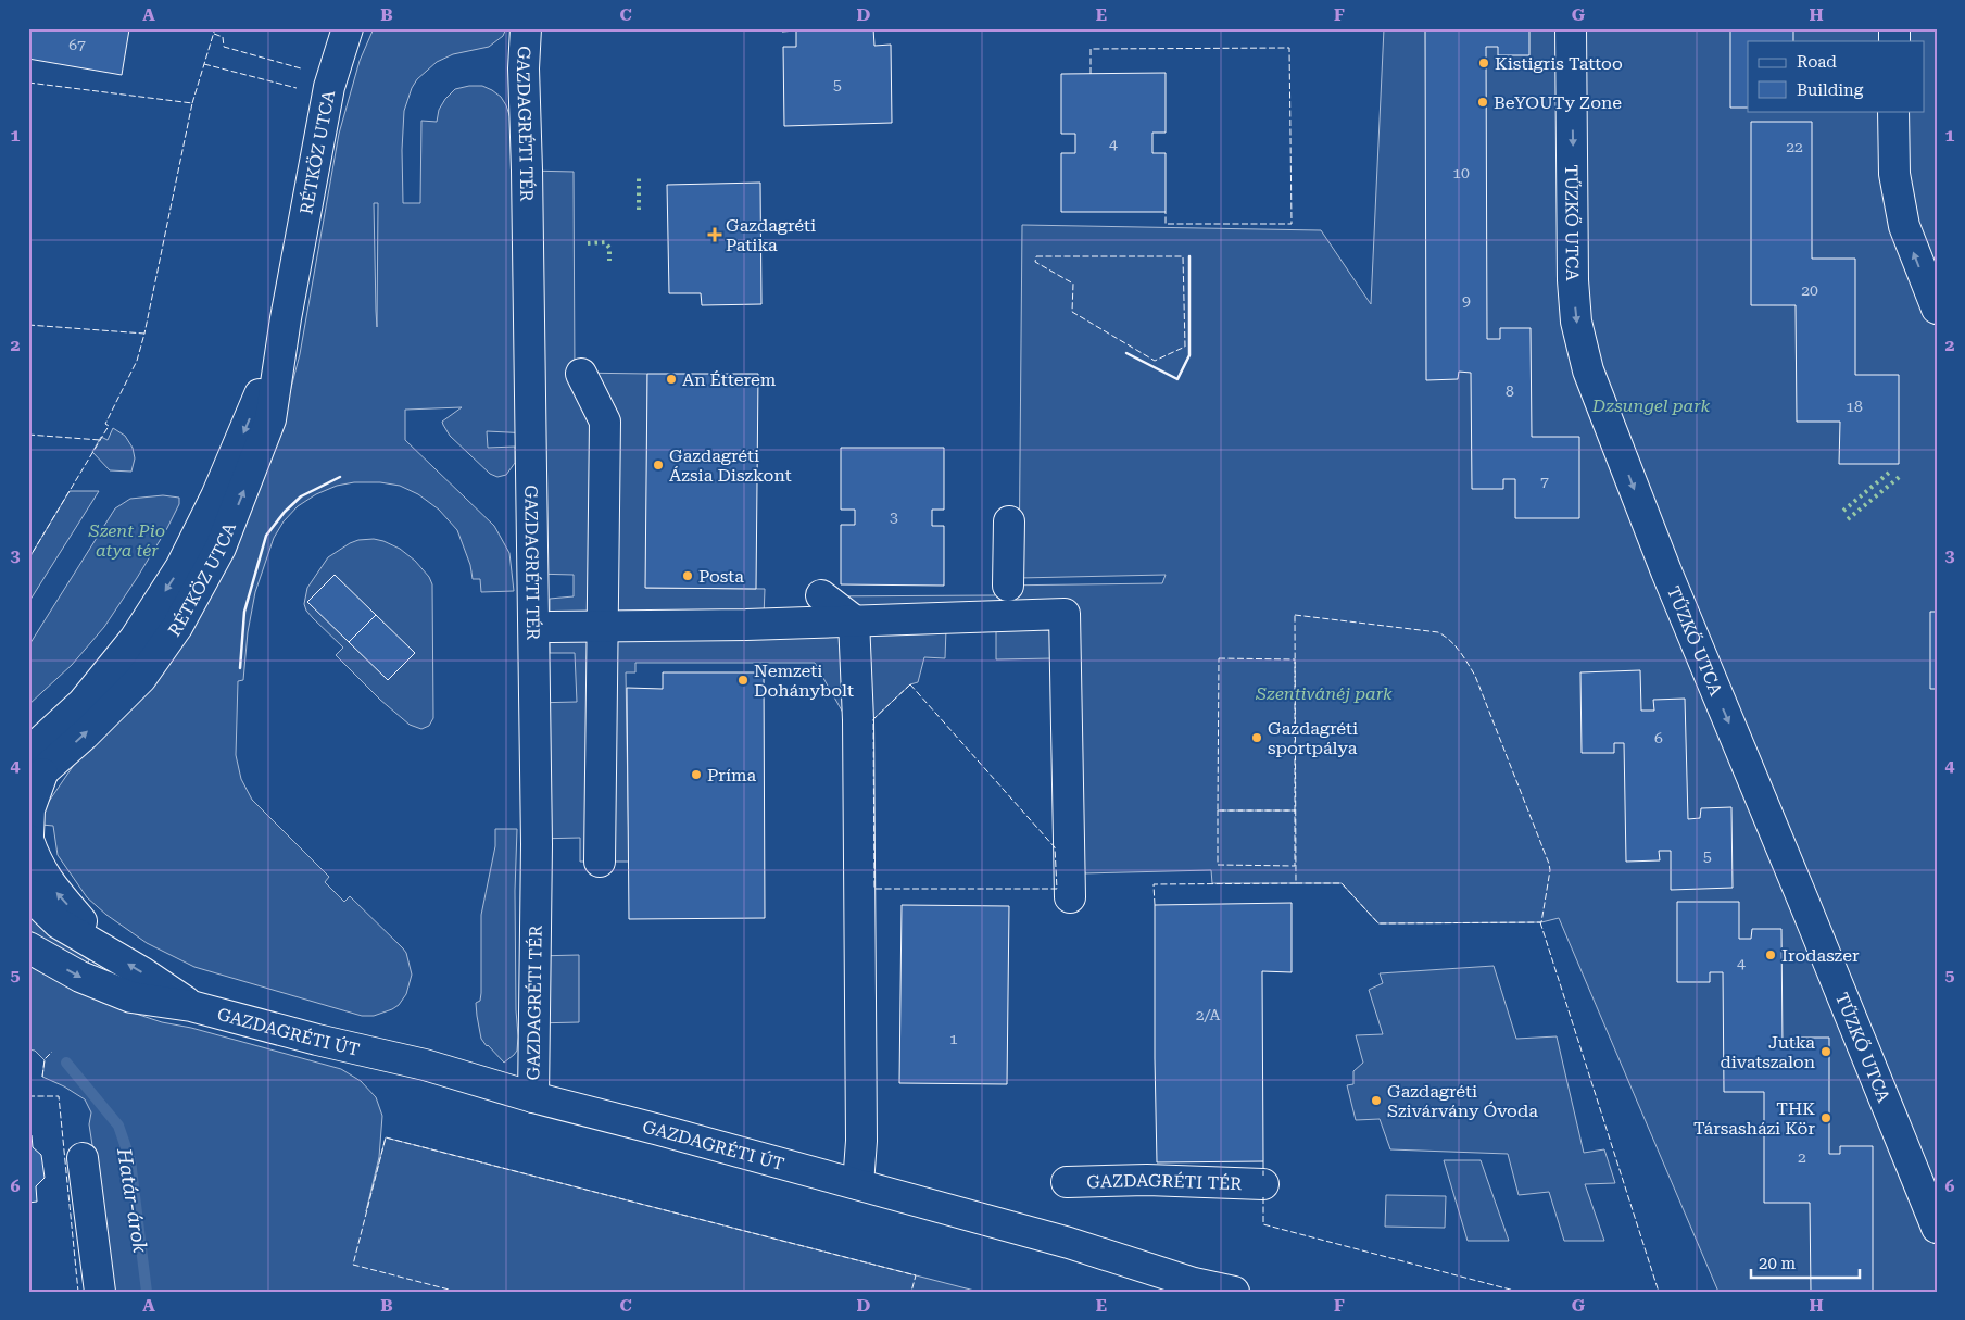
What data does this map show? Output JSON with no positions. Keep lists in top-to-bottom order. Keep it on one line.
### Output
{"streets":{"street":["GAZDAGRÉTI TÉR","RÉTKÖZ UTCA","TŰZKŐ UTCA","GAZDAGRÉTI ÚT"]},"crossings":[["GAZDAGRÉTI TÉR","GAZDAGRÉTI ÚT"],["RÉTKÖZ UTCA","GAZDAGRÉTI ÚT"]],"one_way":["TŰZKŐ UTCA"],"water":["Határ-árok"],"parks":["Dzsungel park","Szent Pio atya tér","Szentivánéj park"],"places":{"other":["Kistigris Tattoo","BeYOUTy Zone","An Étterem","Gazdagréti Ázsia Diszkont","Posta","Nemzeti Dohánybolt","Gazdagréti sportpálya","Príma","Irodaszer","Jutka divatszalon","Gazdagréti Szivárvány Óvoda","THK Társasházi Kör"],"health":["Gazdagréti Patika"]},"house_numbers":["67","5","4","22","10","20","9","8","18","7","3","6","5","4","2/A","1","2"],"legend":["Road","Building"],"scale_bar":"20 m","grid":{"columns":["A","B","C","D","E","F","G","H"],"rows":["1","2","3","4","5","6"]}}
